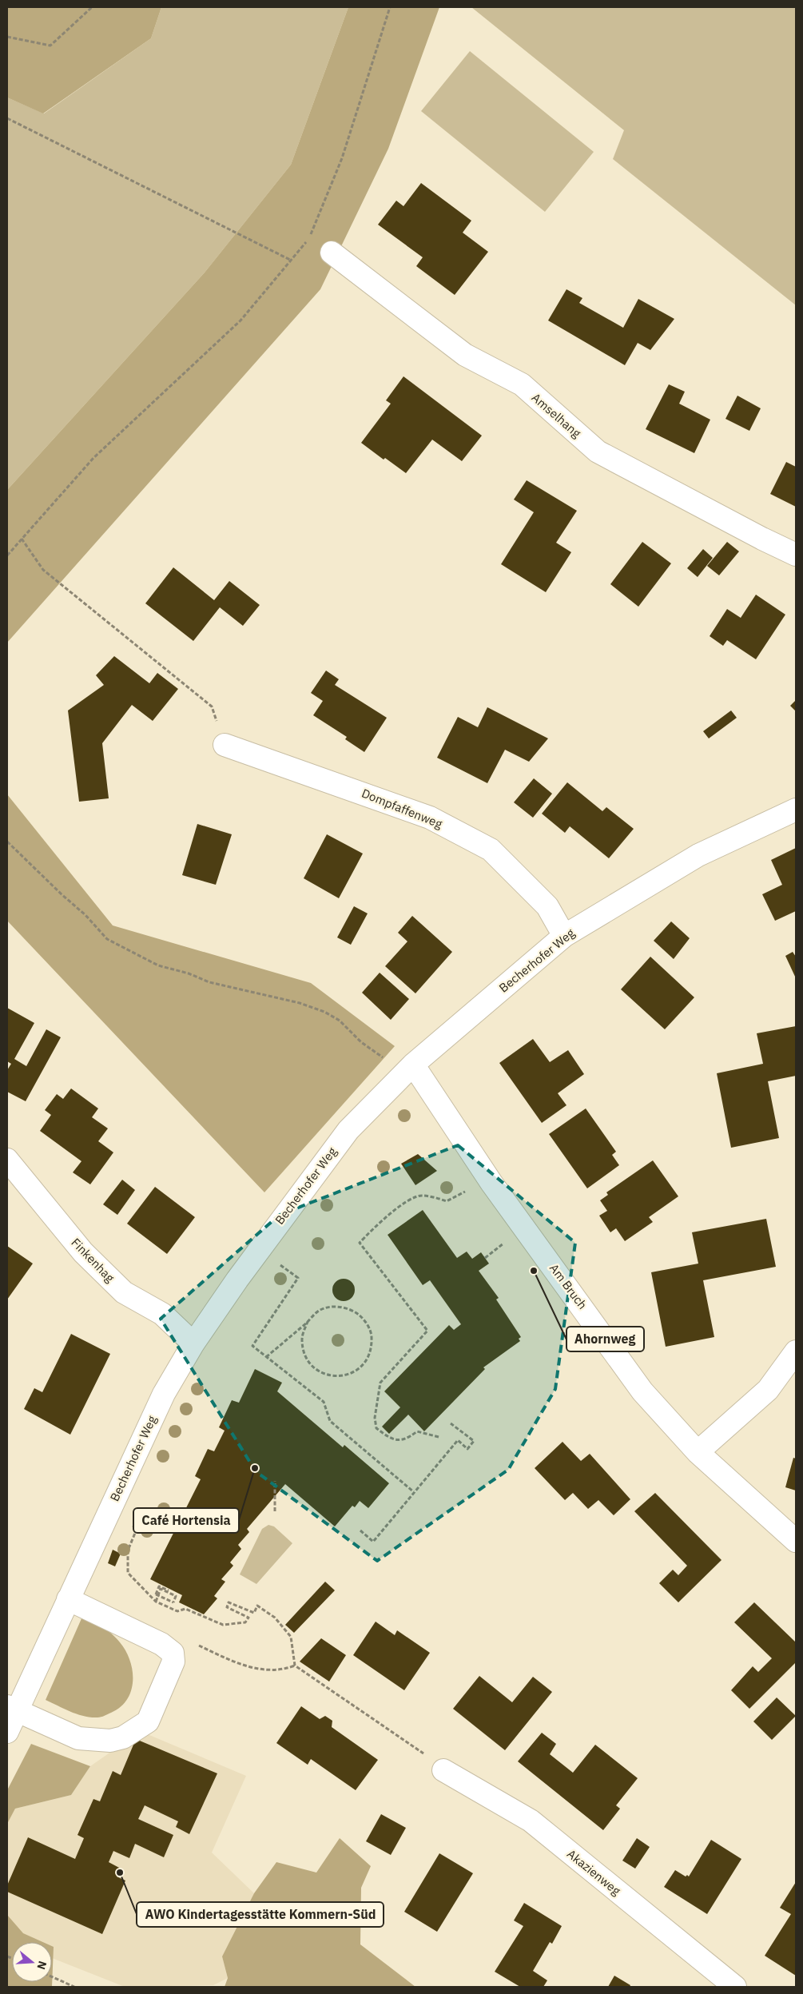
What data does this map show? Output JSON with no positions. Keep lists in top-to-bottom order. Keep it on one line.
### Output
{"streets":{"street":["Amselhang","Dompfaffenweg","Becherhofer Weg","Finkenhag","Am Bruch","Akazienweg"]},"crossings":[["Dompfaffenweg","Becherhofer Weg"],["Becherhofer Weg","Finkenhag"],["Becherhofer Weg","Am Bruch"]],"places":["Ahornweg","Café Hortensia","AWO Kindertagesstätte Kommern-Süd"],"north":"right"}
